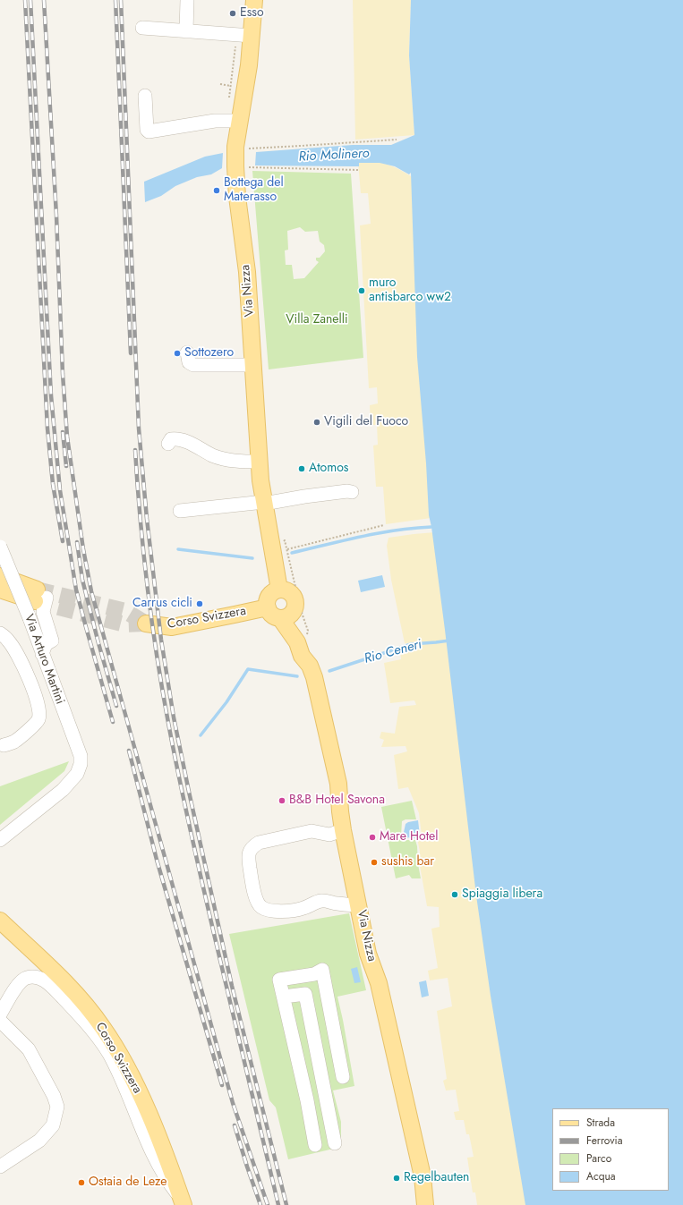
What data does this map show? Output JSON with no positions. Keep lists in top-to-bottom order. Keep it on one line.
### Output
{"streets":{"main road":["Via Nizza","Corso Svizzera"],"street":["Via Arturo Martini"]},"crossings":[["Via Nizza","Corso Svizzera"]],"water":["Rio Molinero","Rio Ceneri"],"parks":["Villa Zanelli"],"places":["Esso","Bottega del Materasso","muro antisbarco ww2","Sottozero","Vigili del Fuoco","Atomos","Carrus cicli","B&B Hotel Savona","Mare Hotel","sushis bar","Spiaggia libera","Regelbauten","Ostaia de Leze"],"legend":["Strada","Ferrovia","Parco","Acqua"]}
